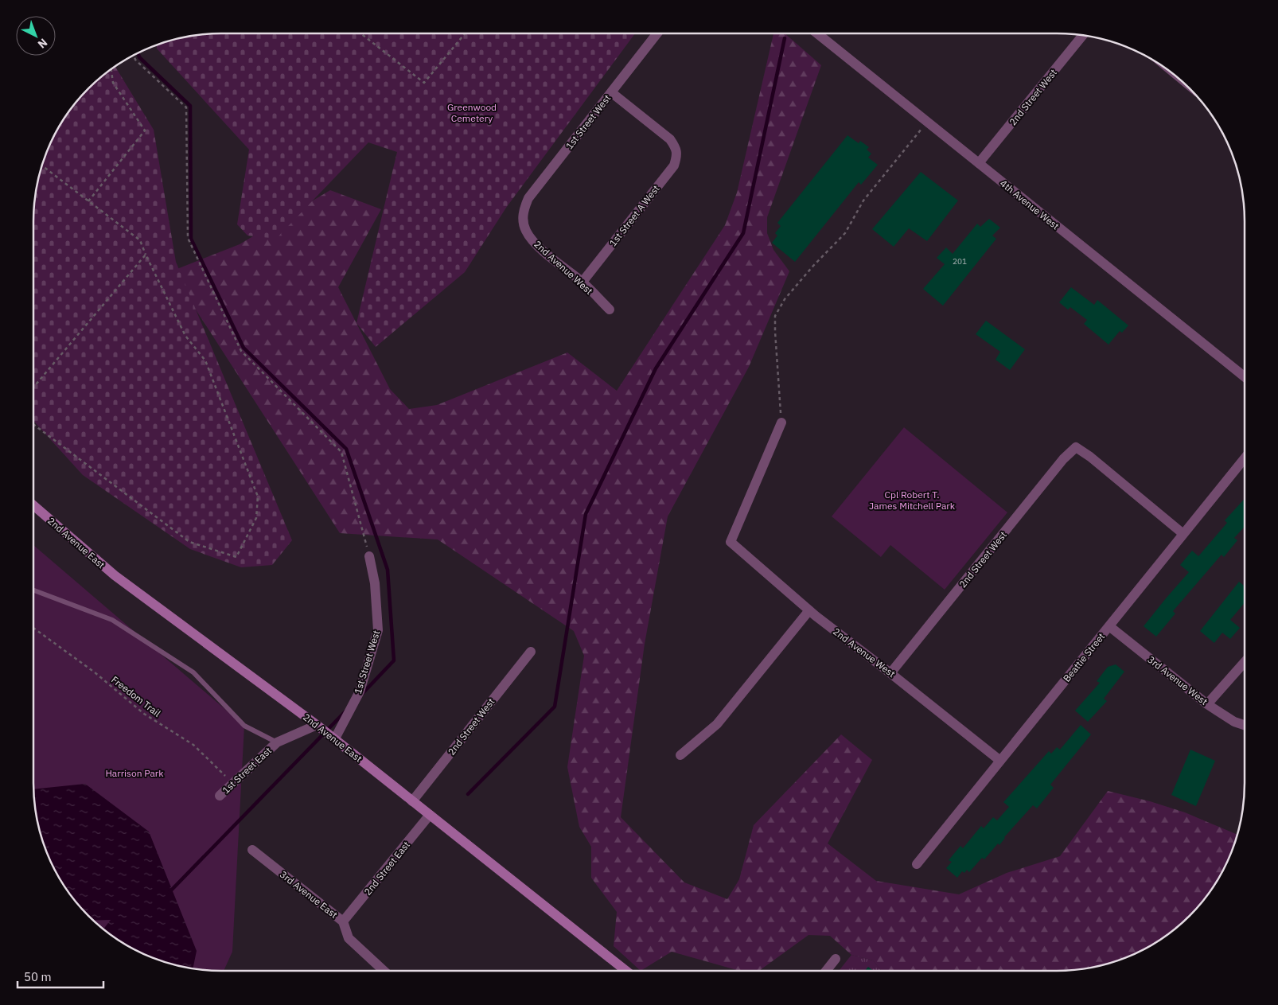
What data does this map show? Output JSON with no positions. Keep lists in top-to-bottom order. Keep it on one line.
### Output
{"streets":{"main road":["2nd Avenue East"],"street":["2nd Street West","1st Street West","4th Avenue West","1st Street A West","2nd Avenue West","Beattie Street","3rd Avenue West","1st Street East","2nd Street East","3rd Avenue East"],"path":["Freedom Trail"]},"crossings":[["2nd Street West","4th Avenue West"],["2nd Street West","2nd Avenue West"],["2nd Street West","2nd Avenue East"],["2nd Street West","Beattie Street"],["1st Street West","1st Street A West"],["1st Street West","2nd Avenue West"],["1st Street West","2nd Avenue East"],["1st Street A West","2nd Avenue West"],["2nd Avenue West","Beattie Street"],["2nd Avenue East","1st Street East"],["2nd Avenue East","2nd Street East"],["Beattie Street","3rd Avenue West"],["Freedom Trail","1st Street East"],["2nd Street East","3rd Avenue East"]],"parks":["Greenwood Cemetery","Cpl Robert T. James Mitchell Park","Harrison Park"],"house_numbers":["201"],"scale_bar":"50 m","north":"bottom right"}
